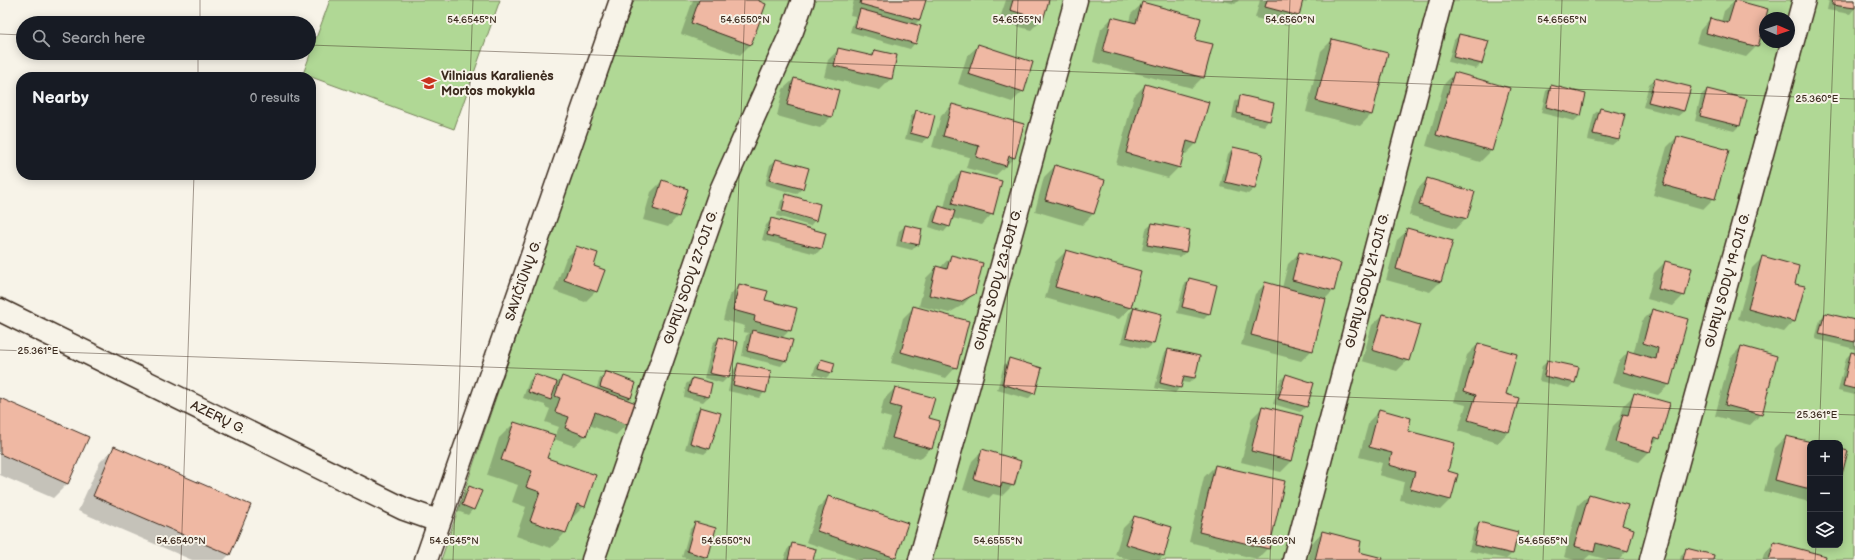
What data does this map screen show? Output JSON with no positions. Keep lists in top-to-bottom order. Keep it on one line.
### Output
{"streets":{"street":["GURIŲ SODŲ 27-OJI G.","SAVIČIŪNŲ G.","GURIŲ SODŲ 23-IOJI G.","GURIŲ SODŲ 21-OJI G.","GURIŲ SODŲ 19-OJI G.","AZERŲ G."]},"crossings":[["SAVIČIŪNŲ G.","AZERŲ G."]],"places":{"school or university":["Vilniaus Karalienės Mortos mokykla"]},"north":"right","page":{"search":"Search here","heading":["Nearby","0 results"],"map_buttons":["+","−"]},"coordinates":["54.6545°N","54.6550°N","54.6555°N","54.6560°N","54.6565°N","25.360°E","25.361°E","54.6540°N"]}
